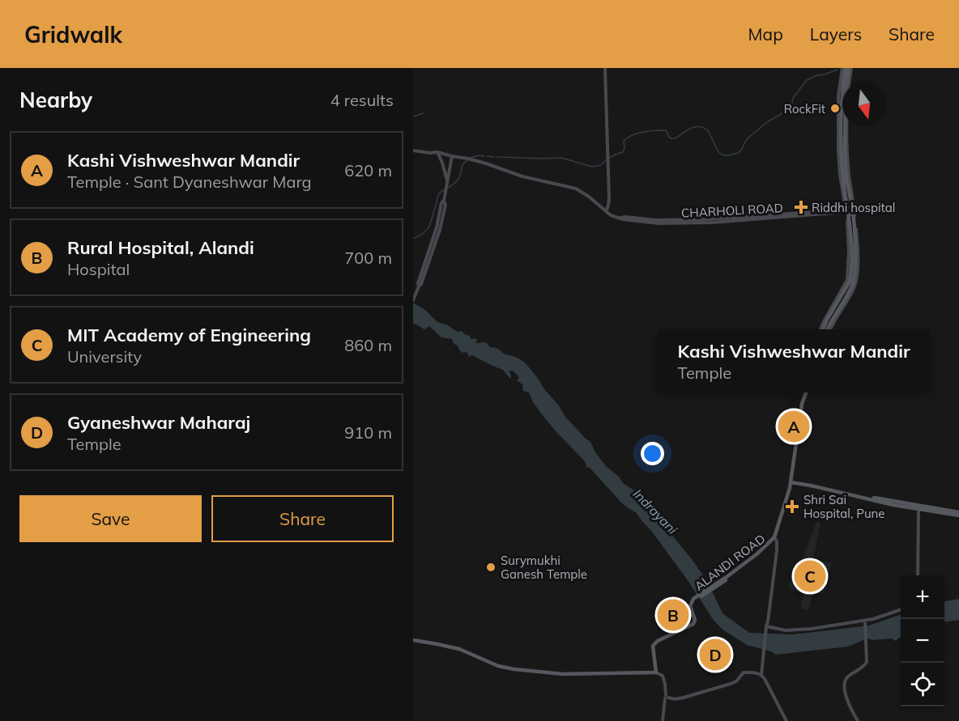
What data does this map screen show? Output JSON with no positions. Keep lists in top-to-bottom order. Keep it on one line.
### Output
{"streets":{"main road":["ALANDI ROAD"],"street":["CHARHOLI ROAD"]},"water":["Indrayani"],"places":{"other":["RockFit","Surymukhi Ganesh Temple"],"health":["Riddhi hospital","Shri Sai Hospital, Pune"]},"north":"bottom","page":{"header":"Gridwalk","nav":["Map","Layers","Share"],"heading":["Nearby","4 results"],"list":[{"mark":"A","name":"Kashi Vishweshwar Mandir","note":"Temple · Sant Dyaneshwar Marg","value":"620 m"},{"mark":"B","name":"Rural Hospital, Alandi","note":"Hospital","value":"700 m"},{"mark":"C","name":"MIT Academy of Engineering","note":"University","value":"860 m"},{"mark":"D","name":"Gyaneshwar Maharaj","note":"Temple","value":"910 m"}],"popup":["Kashi Vishweshwar Mandir","Temple"],"pins":["A","C","B","D"],"buttons":["Save","Share"],"map_buttons":["+","−"]}}
